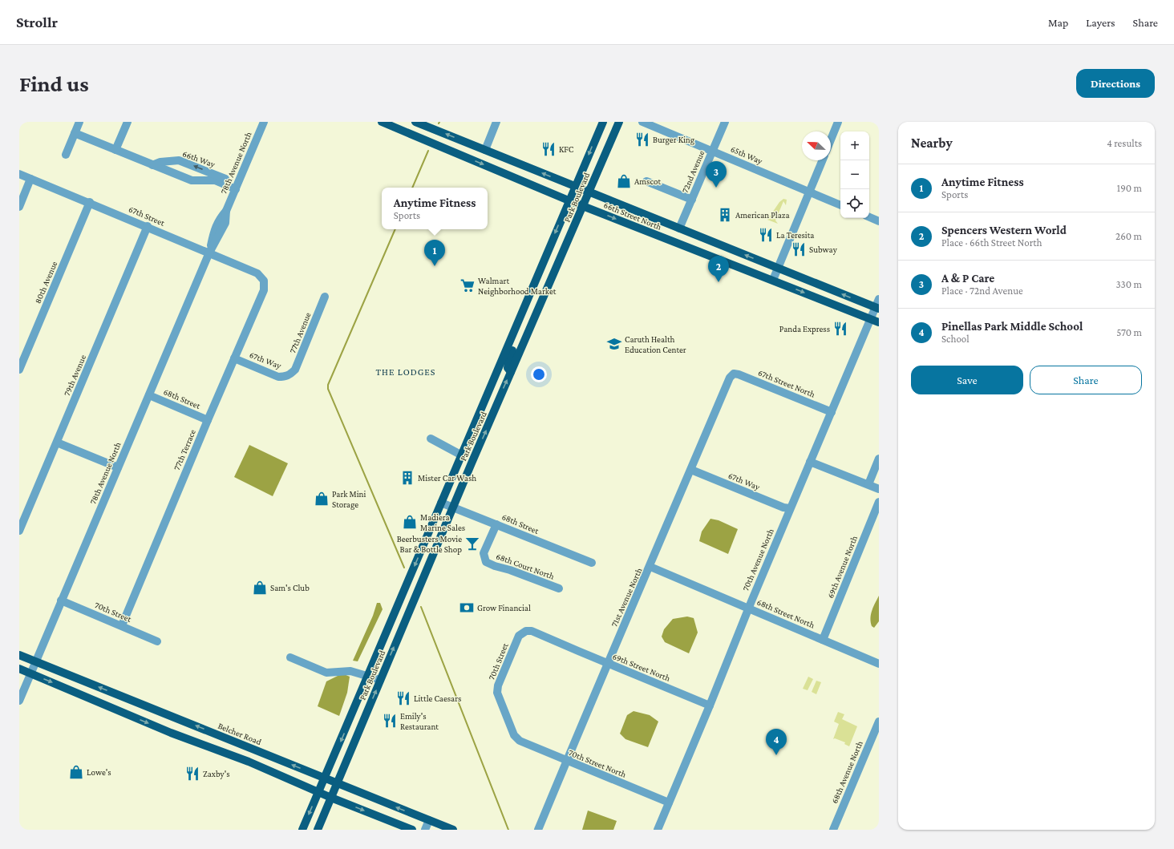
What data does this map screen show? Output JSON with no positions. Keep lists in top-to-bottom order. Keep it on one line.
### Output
{"streets":{"main road":["Park Boulevard","66th Street North","Belcher Road"],"street":["65th Way","66th Way","78th Avenue North","72nd Avenue","67th Street","80th Avenue","77th Avenue","67th Way","79th Avenue","67th Street North","68th Street","77th Terrace","70th Avenue North","68th Court North","69th Avenue North","71st Avenue North","70th Street","68th Street North","69th Street North","70th Street North","68th Avenue North"]},"crossings":[["65th Way","72nd Avenue"],["66th Way","78th Avenue North"],["78th Avenue North","67th Street"],["78th Avenue North","68th Street"],["78th Avenue North","70th Street"],["78th Avenue North","Belcher Road"],["72nd Avenue","66th Street North"],["Park Boulevard","66th Street North"],["Park Boulevard","68th Street"],["Park Boulevard","Belcher Road"],["67th Street","80th Avenue"],["67th Street","79th Avenue"],["67th Street","77th Terrace"],["66th Street North","70th Avenue North"],["77th Avenue","67th Way"],["67th Way","77th Terrace"],["67th Way","70th Avenue North"],["67th Way","71st Avenue North"],["67th Street North","70th Avenue North"],["67th Street North","71st Avenue North"],["68th Street","77th Terrace"],["68th Street","68th Court North"],["77th Terrace","70th Street"],["70th Avenue North","68th Street North"],["70th Avenue North","69th Street North"],["70th Avenue North","70th Street North"],["69th Avenue North","68th Street North"],["71st Avenue North","68th Street North"],["71st Avenue North","69th Street North"],["71st Avenue North","70th Street North"],["70th Street","69th Street North"],["70th Street","70th Street North"]],"districts":["THE LODGES"],"places":{"restaurant":["Burger King","KFC","La Teresita","Subway","Panda Express","Little Caesars","Emily's Restaurant","Zaxby's"],"shop":["Amscot","Park Mini Storage","Madiera Marine Sales","Sam's Club","Lowe's"],"building":["American Plaza","Mister Car Wash"],"supermarket":["Walmart Neighborhood Market"],"school or university":["Caruth Health Education Center"],"bar":["Beerbusters Movie Bar & Bottle Shop"],"bank":["Grow Financial"]},"north":"top left","page":{"header":"Strollr","nav":["Map","Layers","Share"],"buttons":["Directions",["Save","Share"]],"title":"Find us","heading":["Nearby","4 results"],"map_buttons":["+","−"],"pins":["3","1","2","4"],"list":[{"mark":"1","name":"Anytime Fitness","note":"Sports","value":"190 m"},{"mark":"2","name":"Spencers Western World","note":"Place · 66th Street North","value":"260 m"},{"mark":"3","name":"A & P Care","note":"Place · 72nd Avenue","value":"330 m"},{"mark":"4","name":"Pinellas Park Middle School","note":"School","value":"570 m"}],"popup":["Anytime Fitness","Sports"]}}
